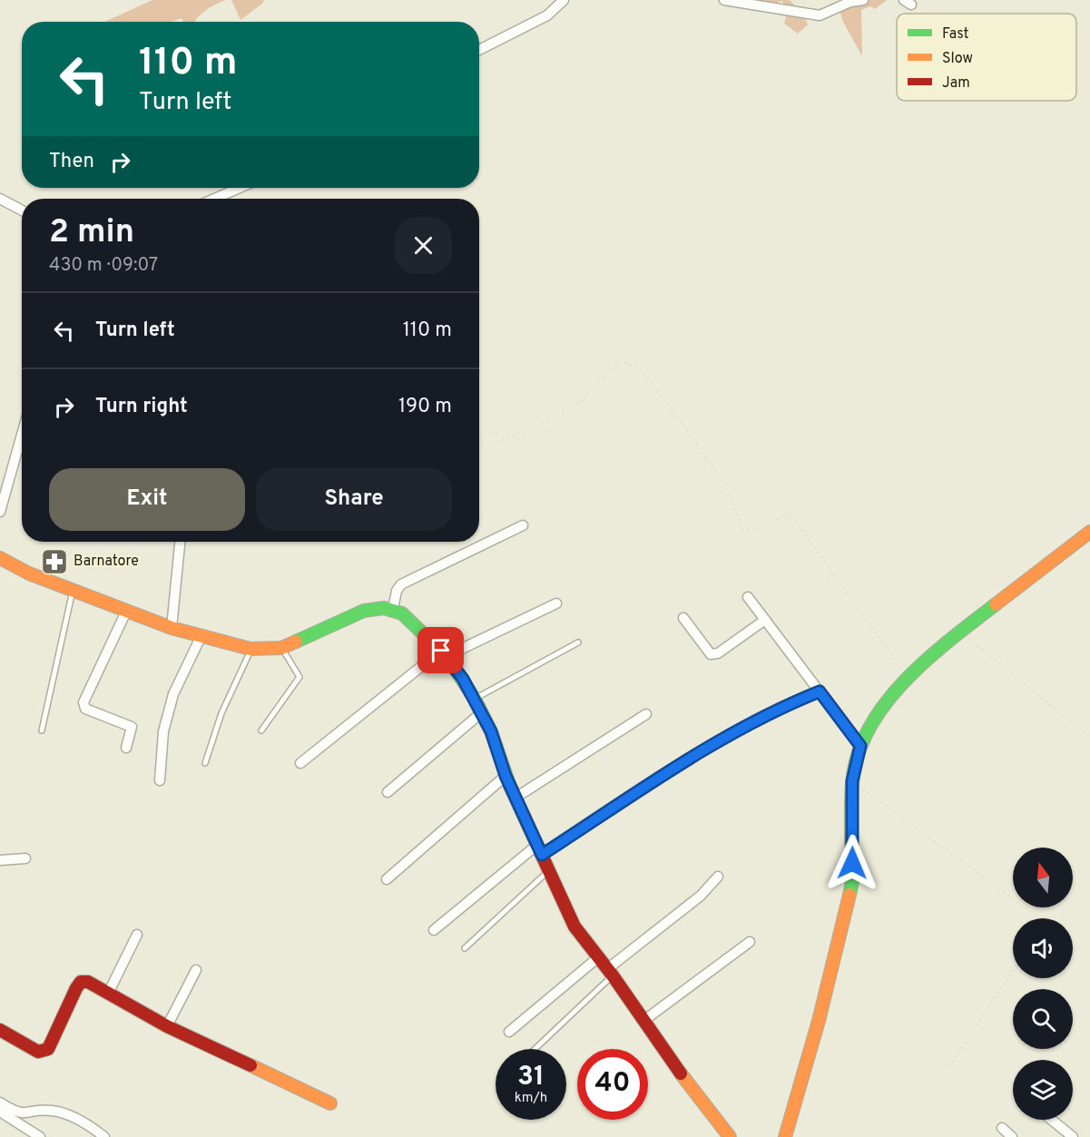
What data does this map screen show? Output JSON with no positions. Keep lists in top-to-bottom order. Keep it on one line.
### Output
{"places":{"pharmacy":["Barnatore"]},"legend":["Fast","Slow","Jam"],"north":"top","page":{"turn":["110 m","Turn left"],"then":"Then","heading":["2 min","430 m · 09:07"],"list":[{"name":"Turn left","value":"110 m"},{"name":"Turn right","value":"190 m"}],"buttons":["Exit","Share"],"speed":"31 km/h","limit":"40"}}
